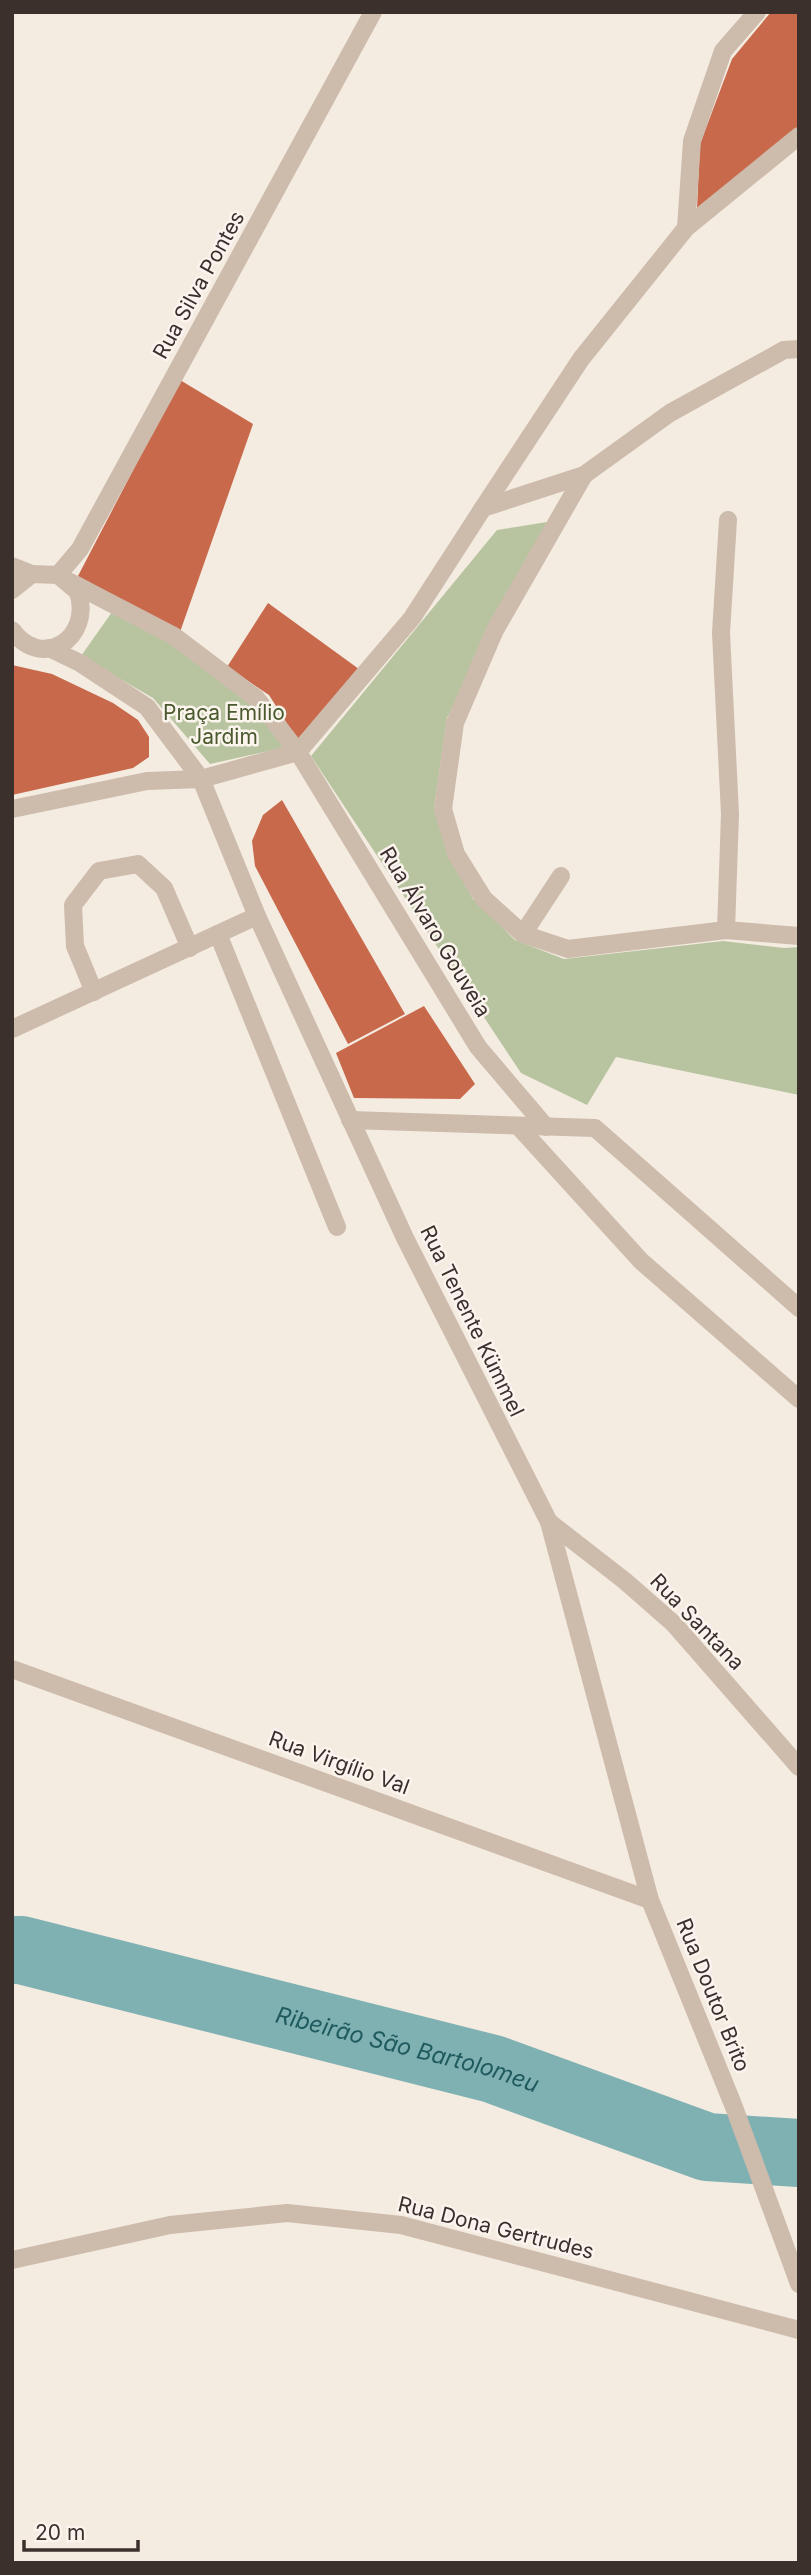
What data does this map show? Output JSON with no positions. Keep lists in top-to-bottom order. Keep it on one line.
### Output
{"streets":{"street":["Rua Silva Pontes","Rua Álvaro Gouveia","Rua Tenente Kümmel","Rua Santana","Rua Virgílio Val","Rua Doutor Brito","Rua Dona Gertrudes"]},"crossings":[["Rua Silva Pontes","Rua Álvaro Gouveia"],["Rua Tenente Kümmel","Rua Santana"],["Rua Tenente Kümmel","Rua Virgílio Val"],["Rua Tenente Kümmel","Rua Doutor Brito"],["Rua Virgílio Val","Rua Doutor Brito"]],"water":["Ribeirão São Bartolomeu"],"parks":["Praça Emílio Jardim"],"scale_bar":"20 m"}
